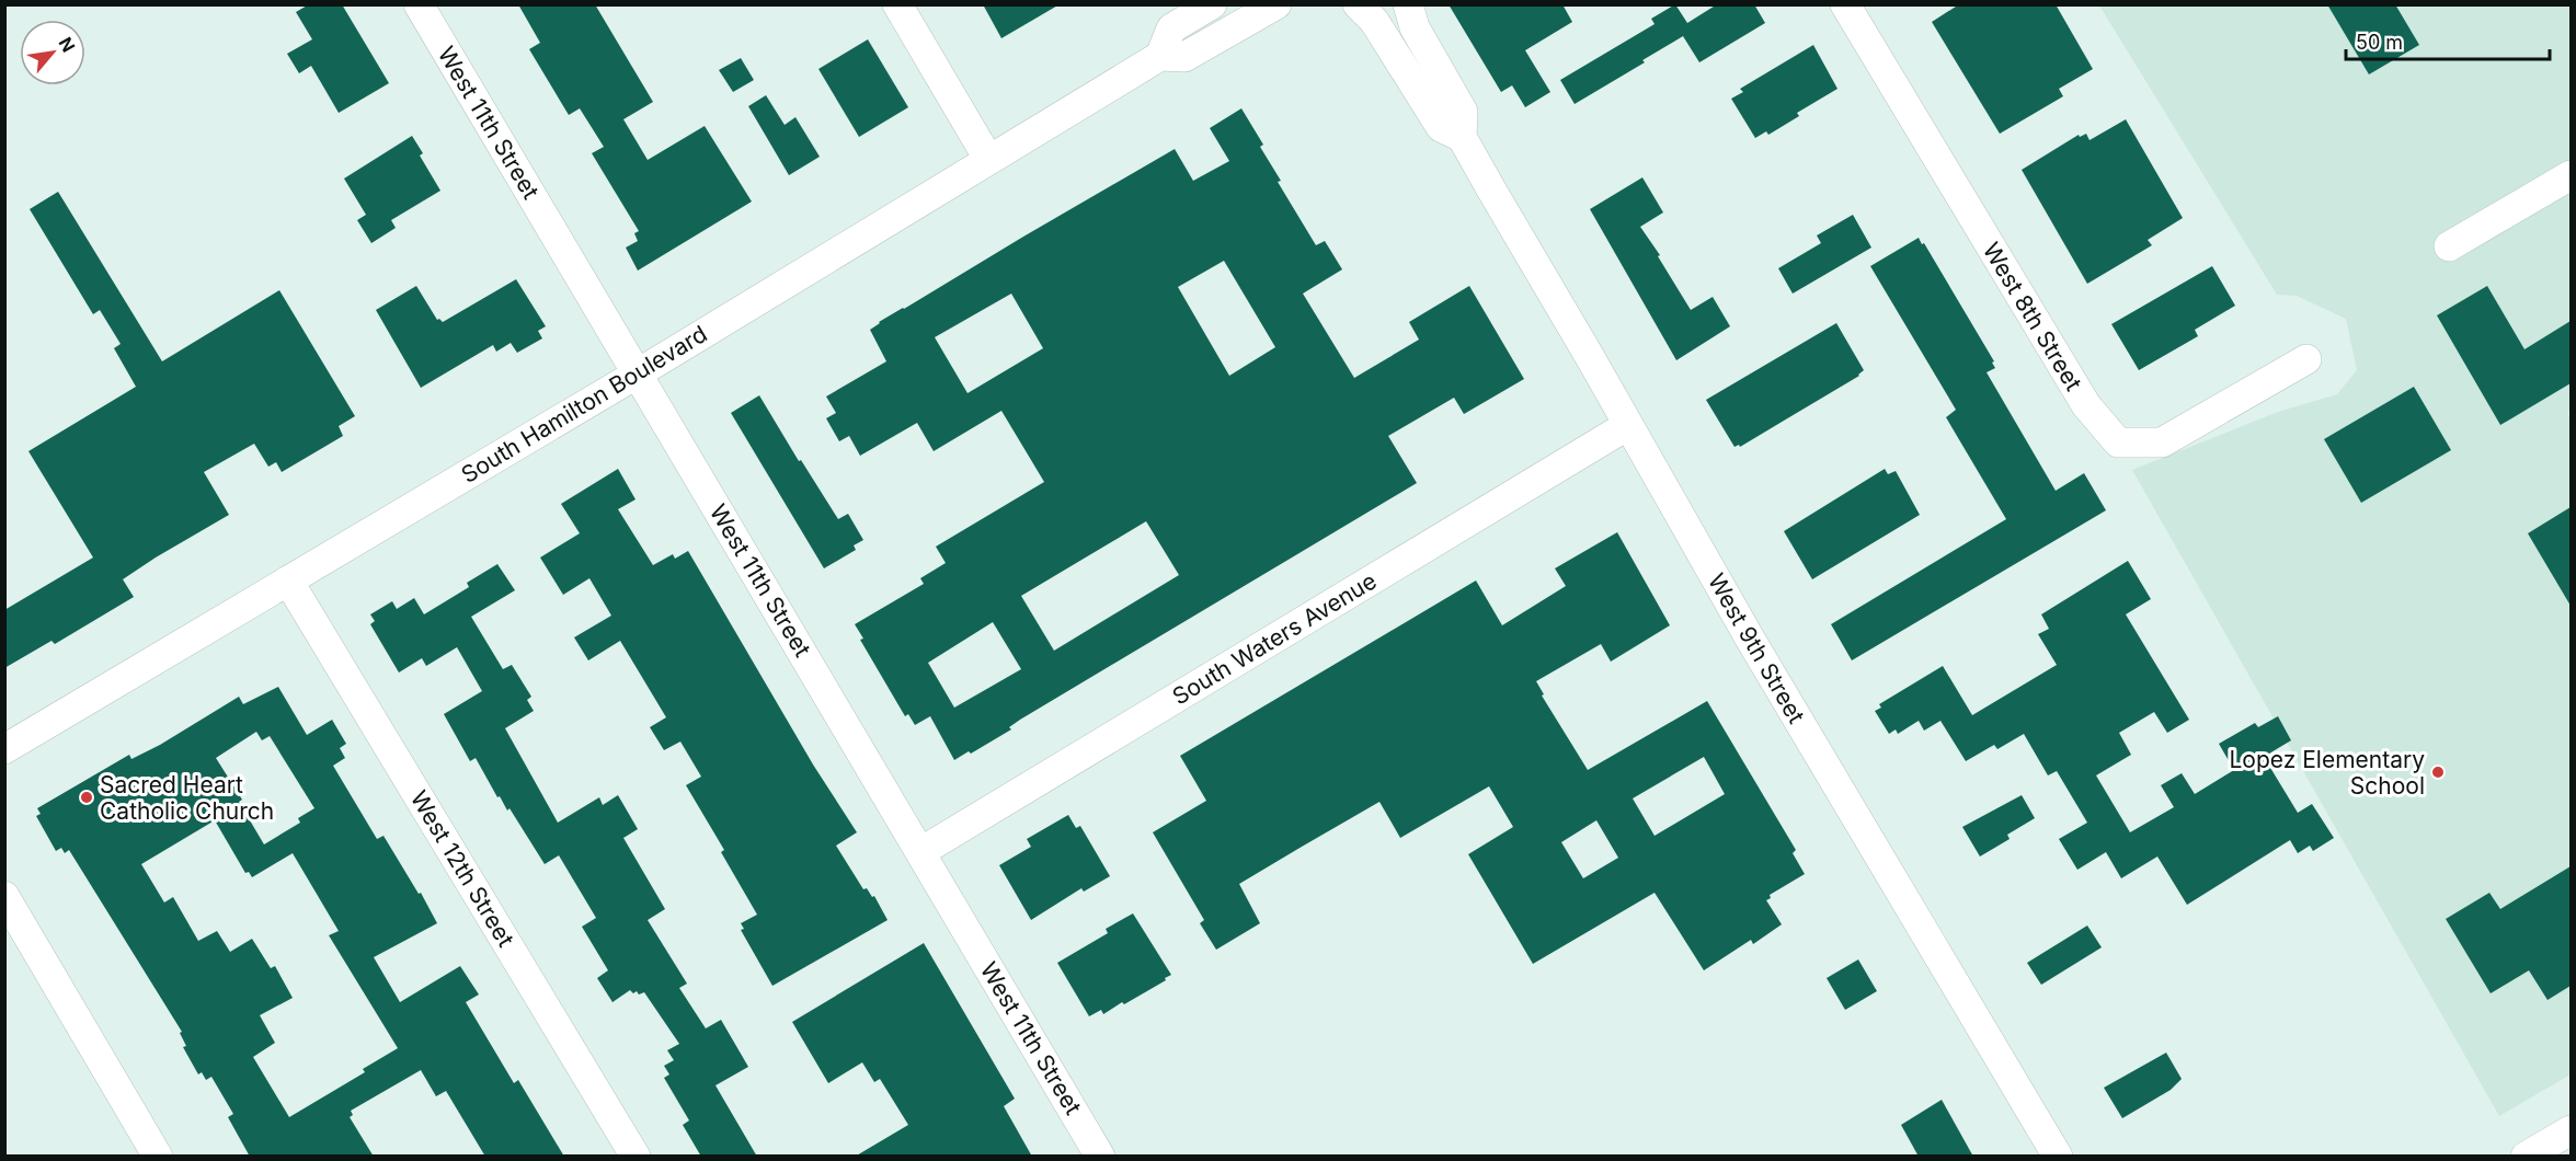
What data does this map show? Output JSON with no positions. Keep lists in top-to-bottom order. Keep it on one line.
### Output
{"streets":{"street":["West 11th Street","West 8th Street","South Hamilton Boulevard","South Waters Avenue","West 9th Street","West 12th Street"]},"crossings":[["West 11th Street","South Hamilton Boulevard"],["West 11th Street","South Waters Avenue"],["South Hamilton Boulevard","West 12th Street"],["South Waters Avenue","West 9th Street"]],"places":["Lopez Elementary School","Sacred Heart Catholic Church"],"scale_bar":"50 m","north":"top right"}
